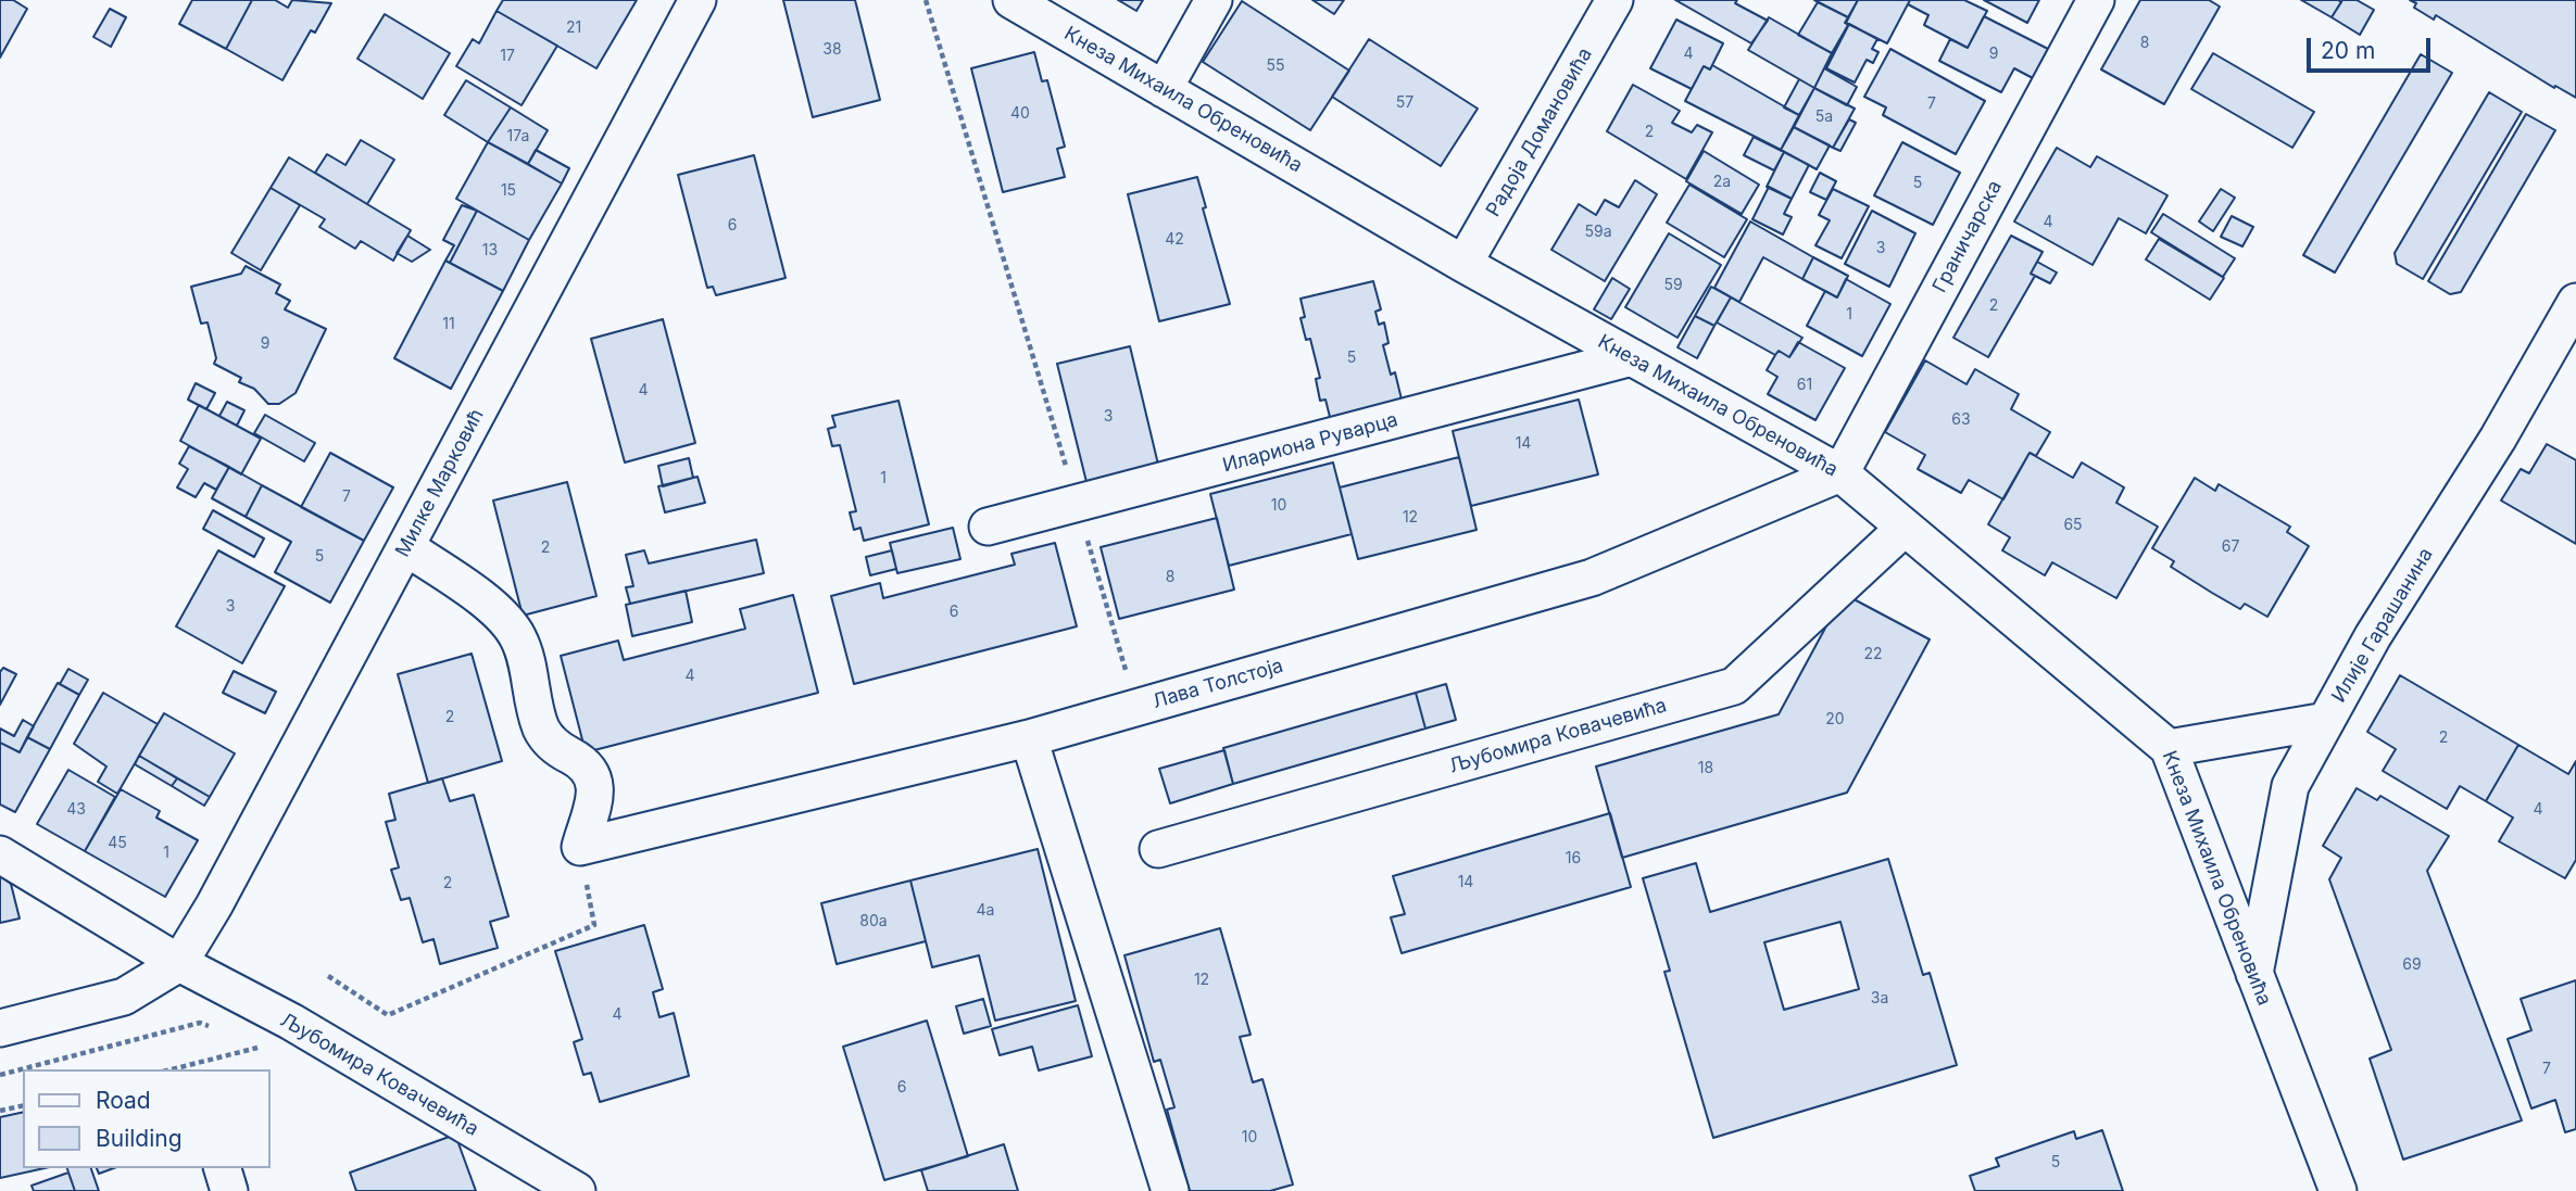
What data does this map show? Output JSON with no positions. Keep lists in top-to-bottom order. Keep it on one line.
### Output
{"streets":{"street":["Кнеза Михаила Обреновића","Радоја Домановића","Граничарска","Илариона Руварца","Милке Марковић","Илије Гарашанина","Лава Толстоја","Љубомира Ковачевића"]},"crossings":[["Кнеза Михаила Обреновића","Радоја Домановића"],["Кнеза Михаила Обреновића","Граничарска"],["Кнеза Михаила Обреновића","Илариона Руварца"],["Кнеза Михаила Обреновића","Илије Гарашанина"],["Кнеза Михаила Обреновића","Лава Толстоја"],["Кнеза Михаила Обреновића","Љубомира Ковачевића"],["Граничарска","Лава Толстоја"],["Милке Марковић","Љубомира Ковачевића"]],"house_numbers":["21","8","38","4","9","17","55","57","7","40","5a","2","17a","2a","5","15","4","6","59a","42","3","13","59","2","1","11","9","5","61","4","3","63","14","1","7","10","12","65","67","2","5","8","3","6","22","4","2","20","2","18","43","4","45","1","16","14","2","4a","80a","69","12","3a","4","7","6","10","5"],"legend":["Road","Building"],"scale_bar":"20 m"}
